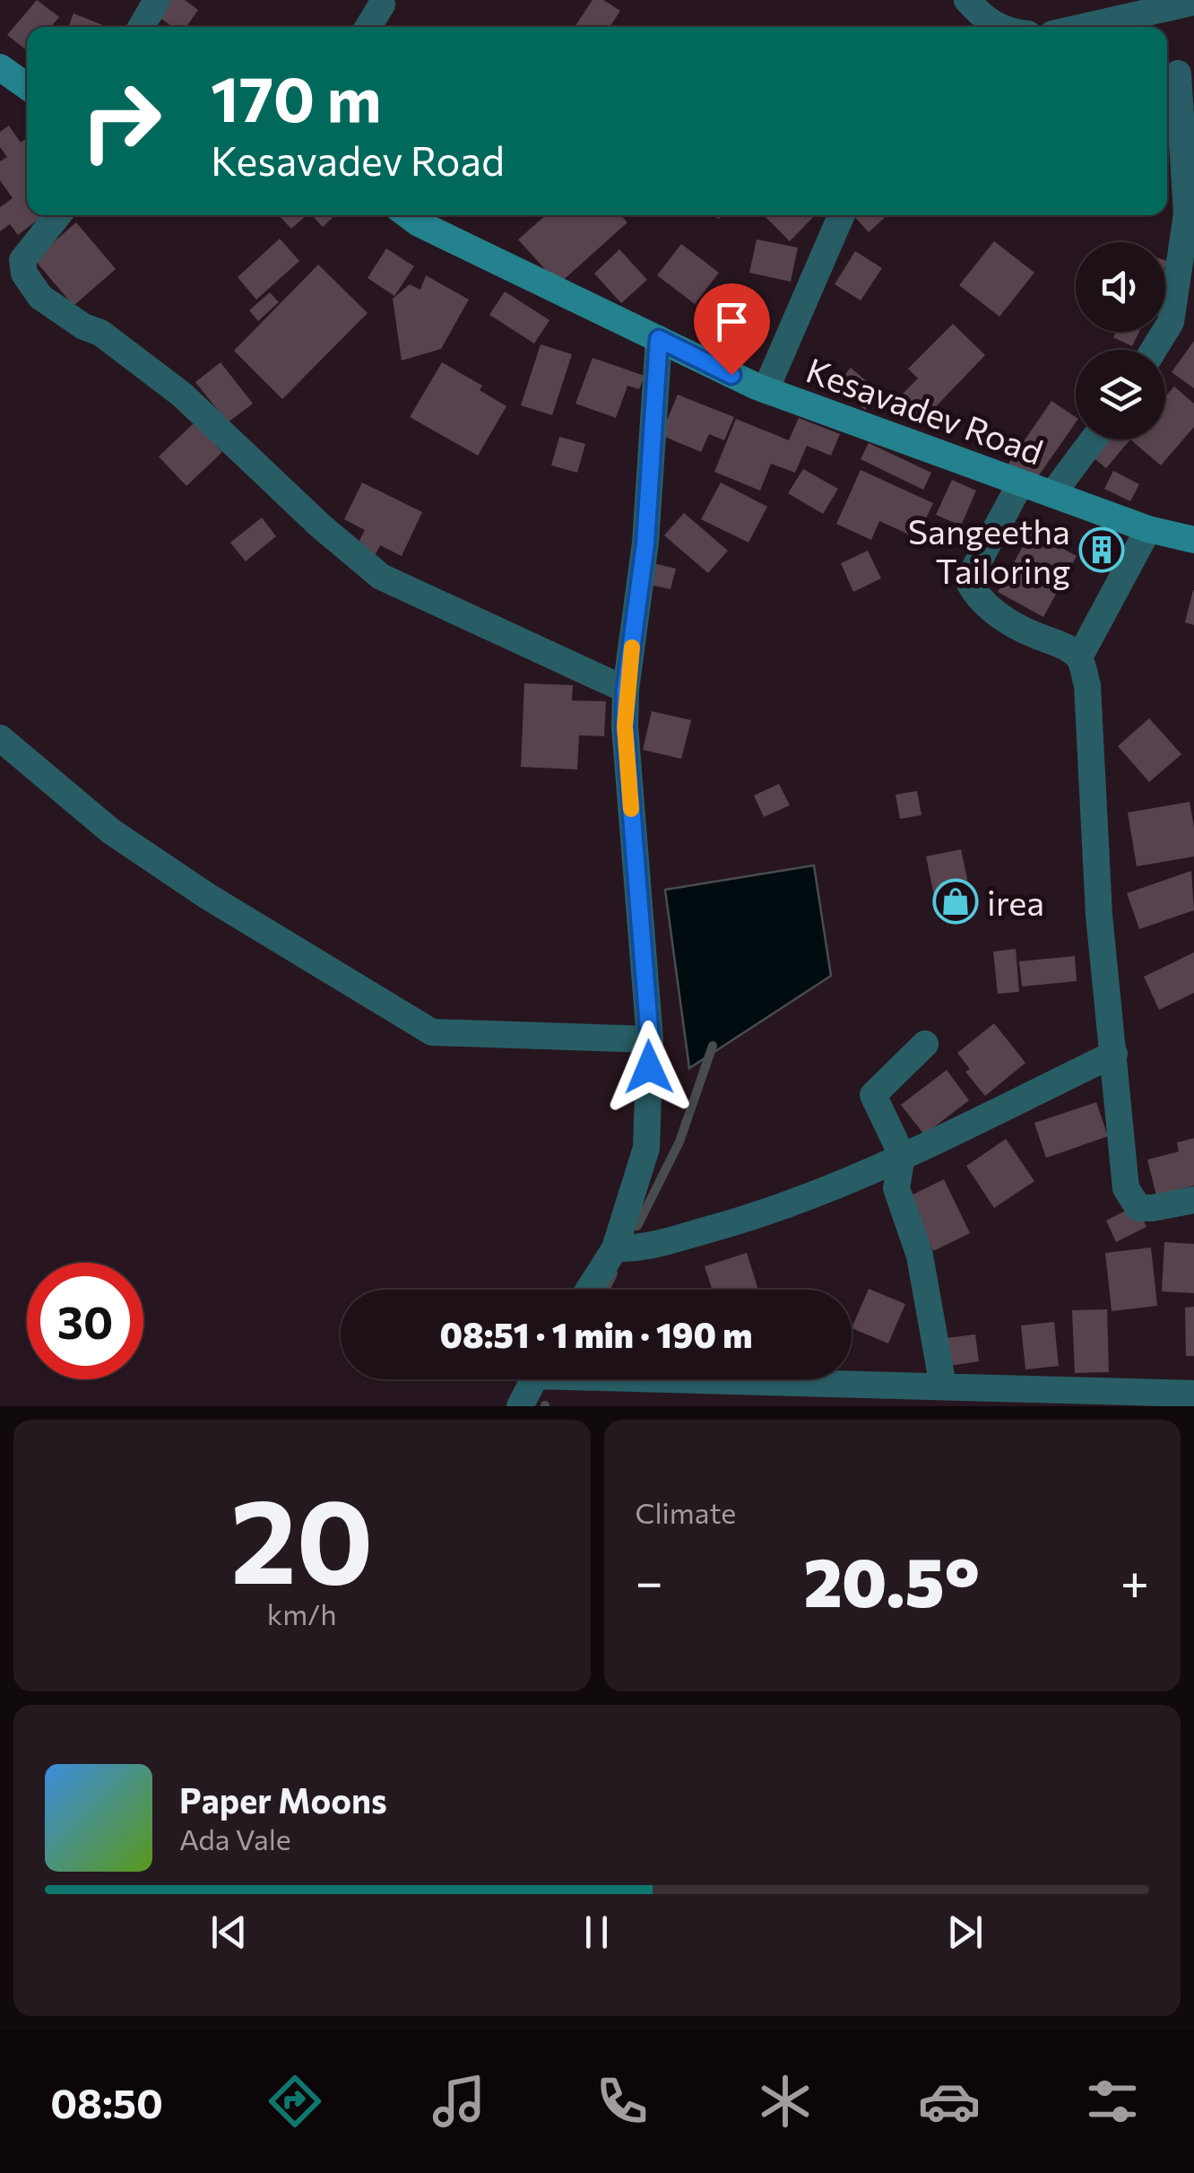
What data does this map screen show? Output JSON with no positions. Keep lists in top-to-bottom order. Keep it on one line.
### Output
{"streets":{"street":["Kesavadev Road"]},"places":{"building":["Sangeetha Tailoring"],"shop":["irea"]},"page":{"turn":["170 m","Kesavadev Road"],"limit":"30","trip":"08:51 · 1 min · 190 m","tile":[["20","km/h"],"Climate"],"heat":["−","20.5°","+"],"song":["Paper Moons","Ada Vale"],"tabs":"08:50"}}
